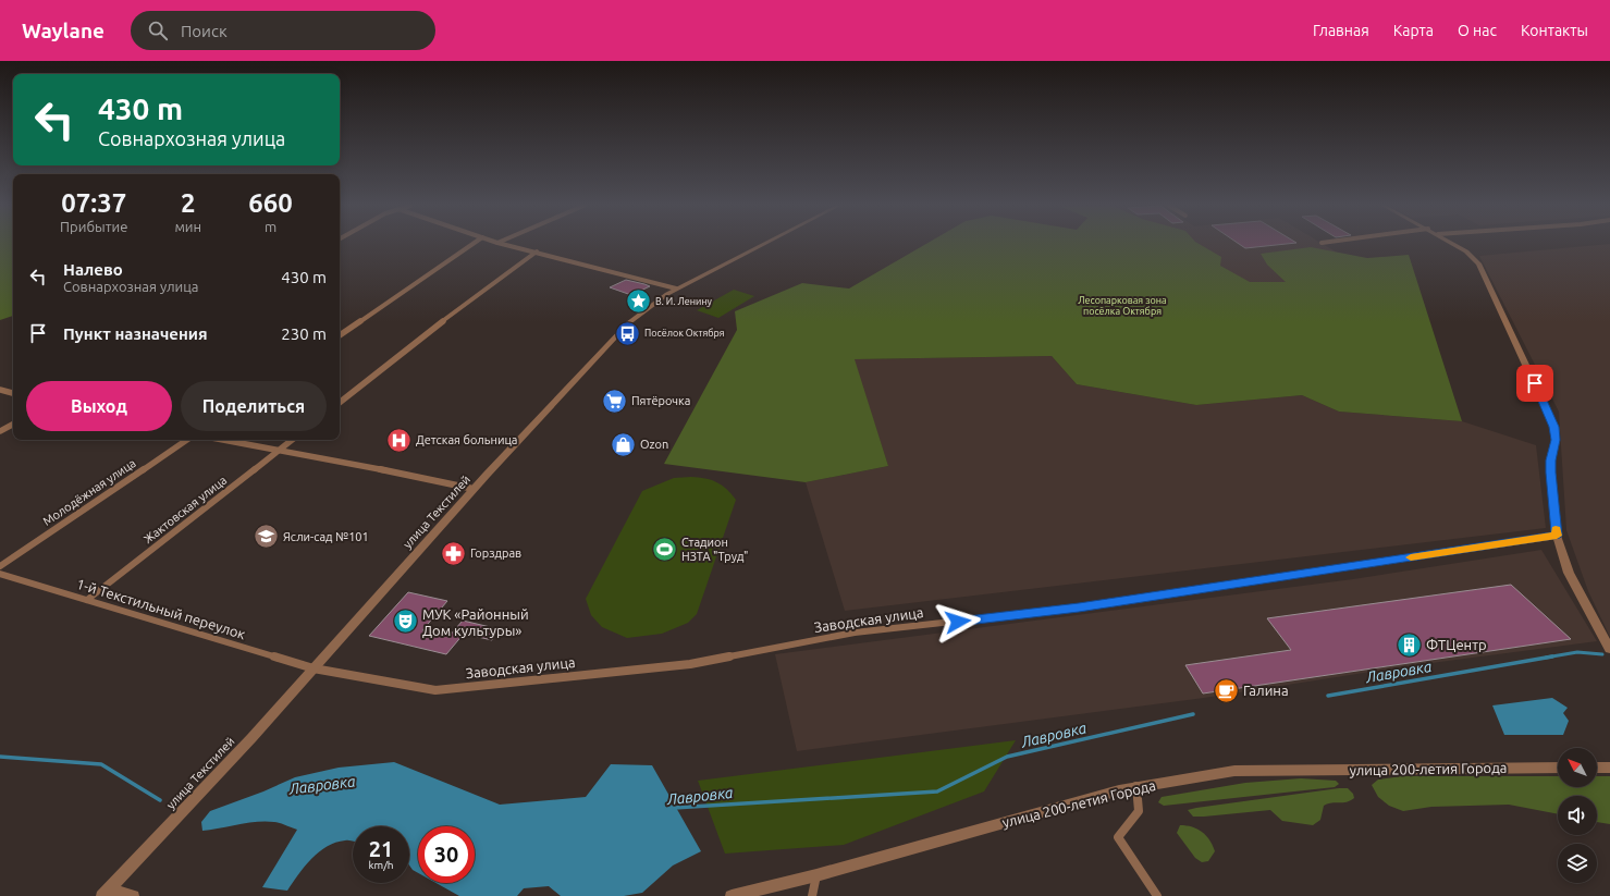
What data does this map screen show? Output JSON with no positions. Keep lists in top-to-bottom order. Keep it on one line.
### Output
{"streets":{"street":["Молодёжная улица","Жактовская улица","улица Текстилей","1-й Текстильный переулок","Заводская улица","улица 200-летия Города"]},"crossings":[["Жактовская улица","1-й Текстильный переулок"],["улица Текстилей","1-й Текстильный переулок"],["улица Текстилей","Заводская улица"],["1-й Текстильный переулок","Заводская улица"]],"water":["Лавровка"],"parks":["Лесопарковая зона посёлка Октября"],"places":{"place":["В. И. Ленину"],"bus stop":["Посёлок Октября"],"supermarket":["Пятёрочка"],"hospital":["Детская больница"],"shop":["Ozon"],"school or university":["Ясли-сад №101"],"sports":["Стадион НЗТА \"Труд\""],"pharmacy":["Горздрав"],"theatre":["МУК «Районный Дом культуры»"],"building":["ФТЦентр"],"cafe":["Галина"]},"north":"top left","page":{"header":"Waylane","search":"Поиск","nav":["Главная","Карта","О нас","Контакты"],"turn":["430 m","Совнархозная улица"],"eta":["07:37","Прибытие","2","мин","660","m"],"list":[{"name":"Налево","note":"Совнархозная улица","value":"430 m"},{"name":"Пункт назначения","value":"230 m"}],"buttons":["Выход","Поделиться"],"speed":"21 km/h","limit":"30"}}
